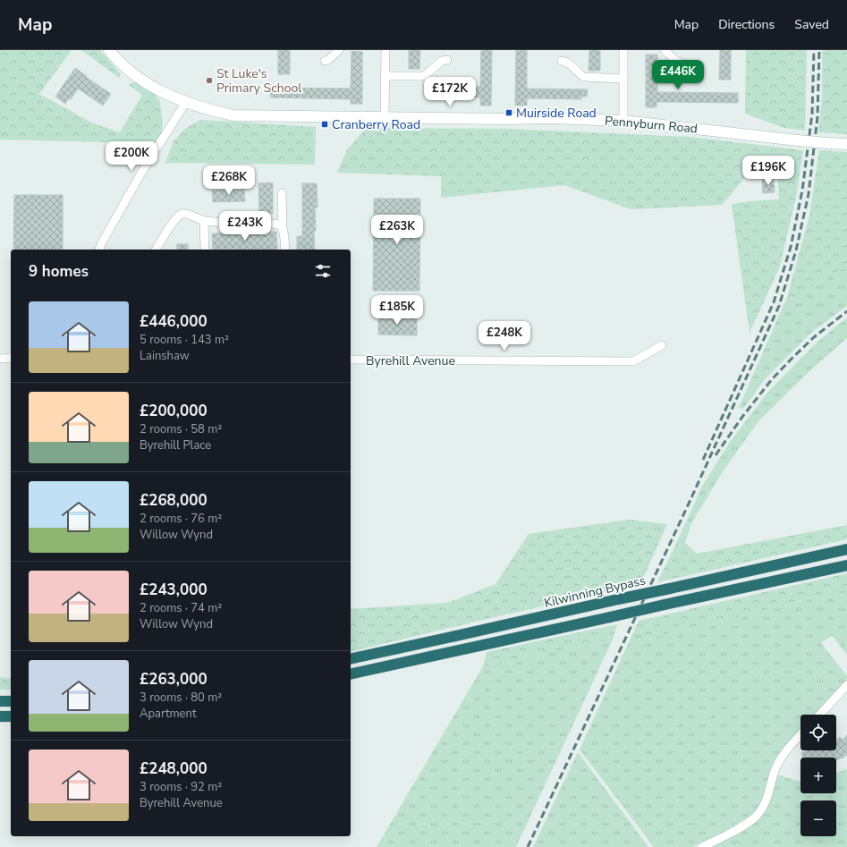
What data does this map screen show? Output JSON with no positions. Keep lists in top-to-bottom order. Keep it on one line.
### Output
{"streets":{"highway":["Kilwinning Bypass"],"street":["Pennyburn Road","Byrehill Avenue"]},"places":{"other":["St Luke's Primary School"],"transit":["Muirside Road","Cranberry Road"]},"page":{"header":"Map","nav":["Map","Directions","Saved"],"price":["£446K","£172K","£200K","£196K","£268K","£243K","£263K","£185K","£248K"],"heading":"9 homes","list":[{"name":"£446,000","note":"5 rooms · 143 m² · Lainshaw"},{"name":"£200,000","note":"2 rooms · 58 m² · Byrehill Place"},{"name":"£268,000","note":"2 rooms · 76 m² · Willow Wynd"},{"name":"£243,000","note":"2 rooms · 74 m² · Willow Wynd"},{"name":"£263,000","note":"3 rooms · 80 m² · Apartment"},{"name":"£248,000","note":"3 rooms · 92 m² · Byrehill Avenue"}],"map_buttons":["+","−"]}}
